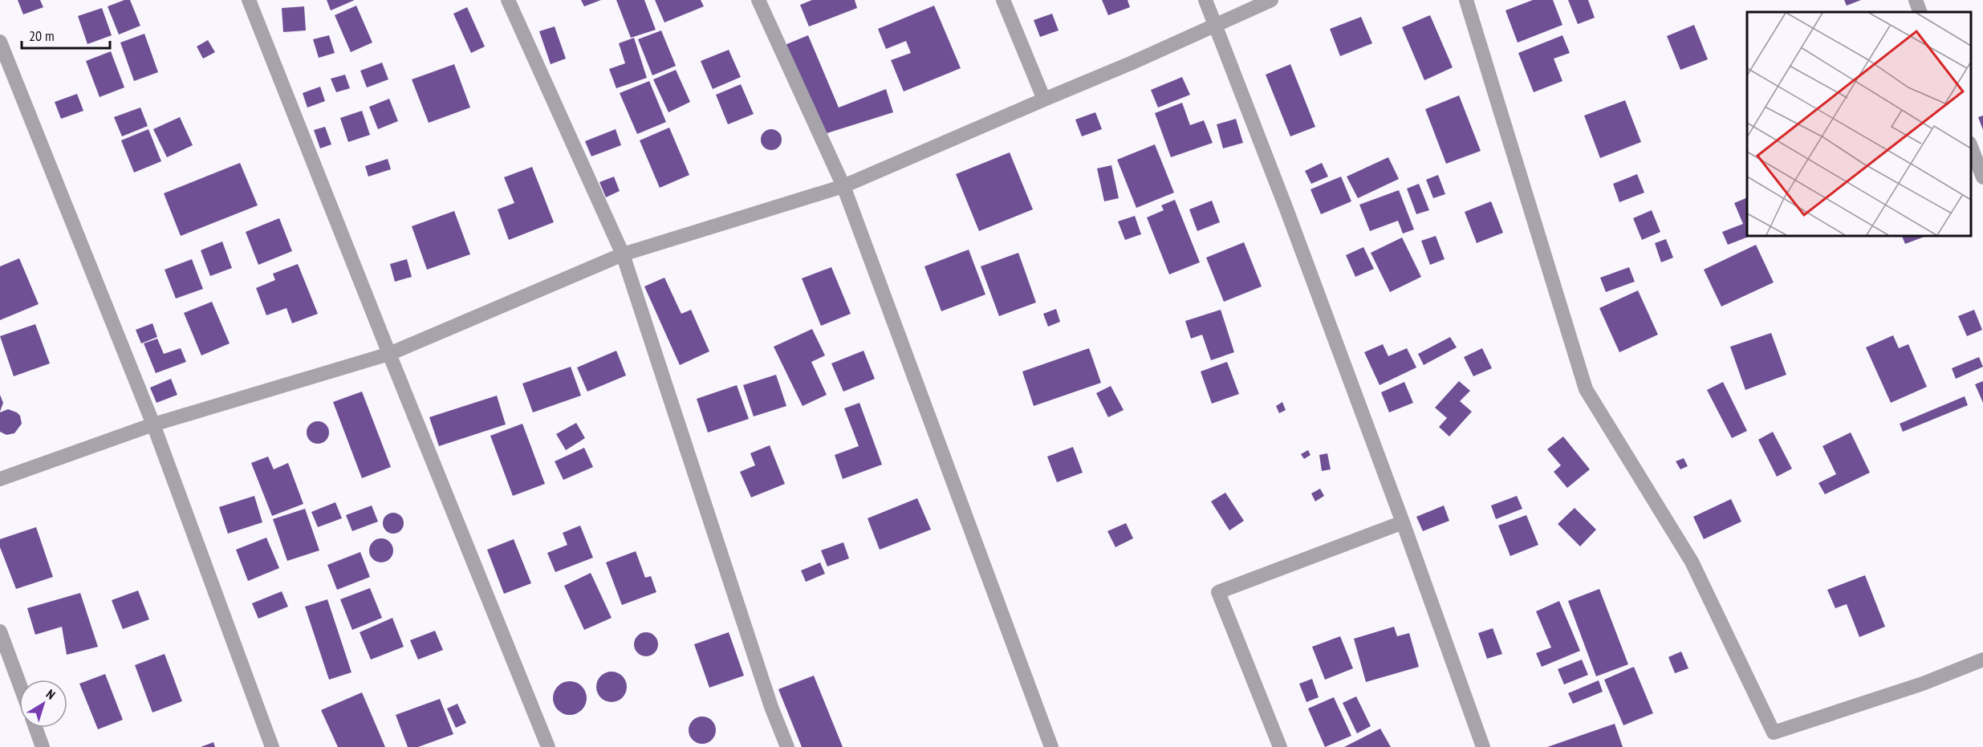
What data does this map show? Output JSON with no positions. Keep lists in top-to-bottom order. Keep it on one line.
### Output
{"scale_bar":"20 m","north":"top right"}
